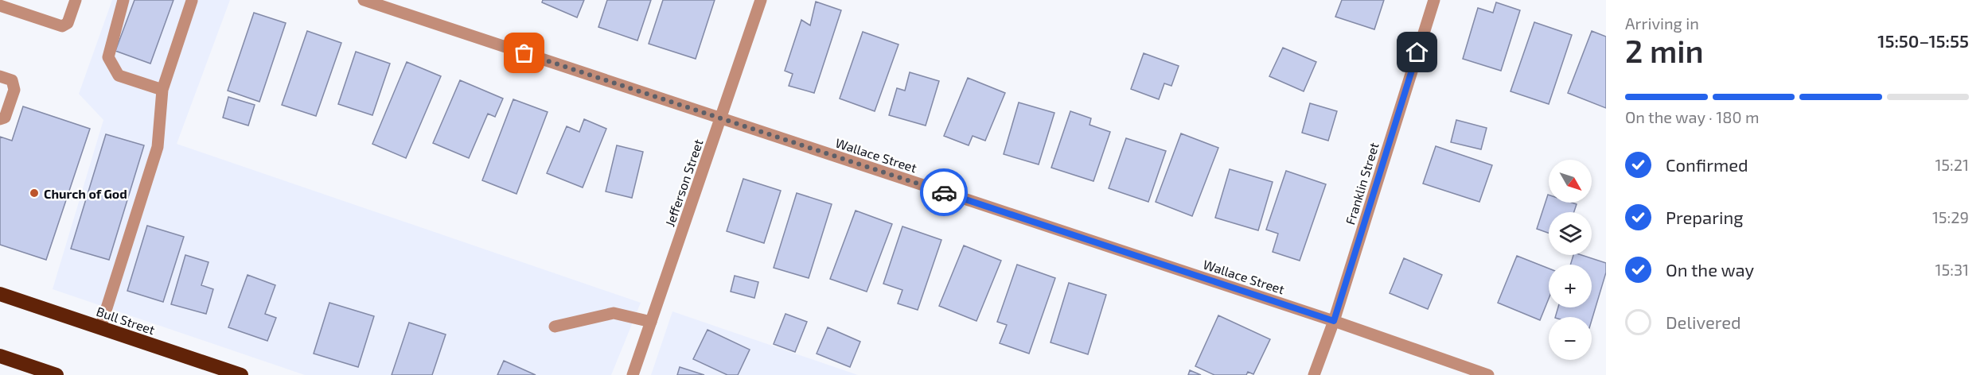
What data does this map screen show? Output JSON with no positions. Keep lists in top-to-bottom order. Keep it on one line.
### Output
{"streets":{"highway":["Bull Street"],"street":["Wallace Street","Jefferson Street","Franklin Street"]},"crossings":[["Wallace Street","Jefferson Street"],["Wallace Street","Franklin Street"]],"places":["Church of God"],"north":"bottom right","page":{"heading":["2 min","Arriving in","15:50–15:55"],"bar":"On the way · 180 m","list":[["Confirmed","15:21"],["Preparing","15:29"],["On the way","15:31"],"Delivered"],"map_buttons":["+","−"]}}
